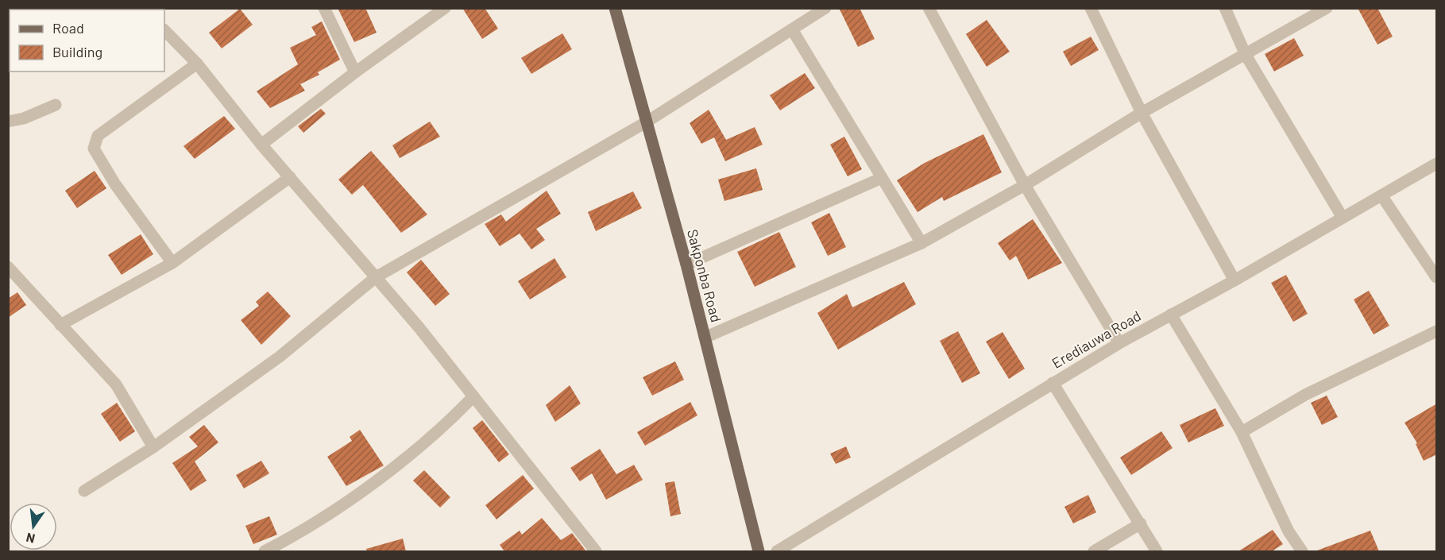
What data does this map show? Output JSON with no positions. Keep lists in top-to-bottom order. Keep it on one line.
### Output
{"streets":{"main road":["Sakponba Road"],"street":["Erediauwa Road"]},"legend":["Road","Building"],"north":"bottom"}
